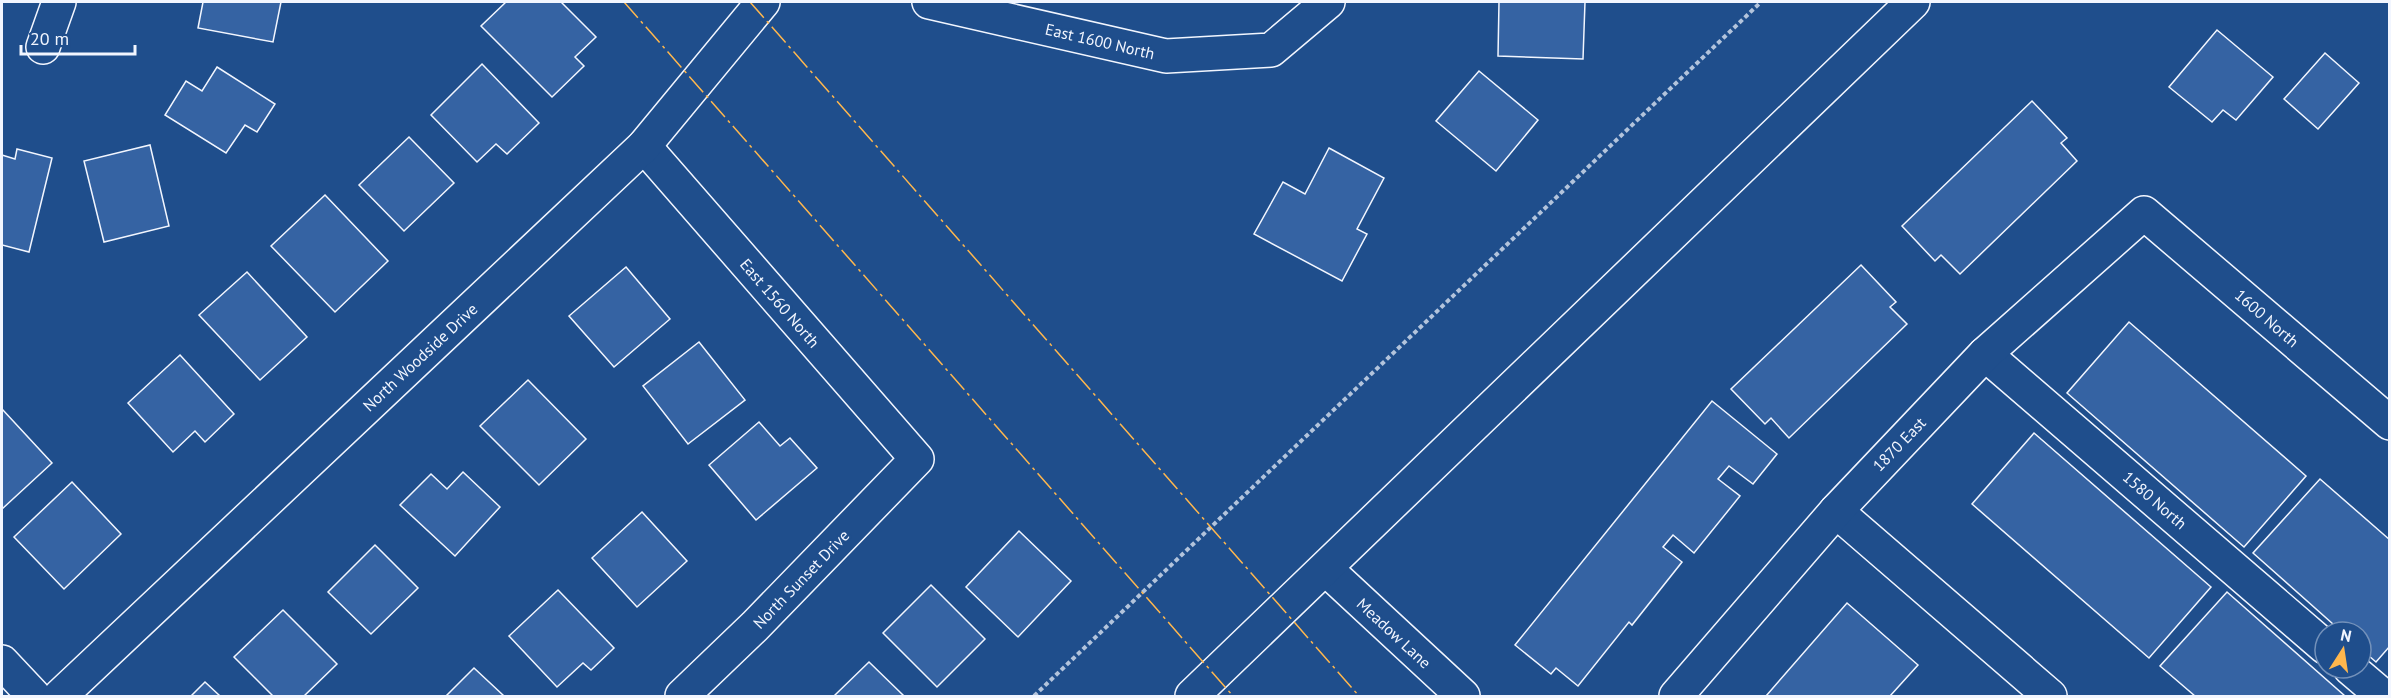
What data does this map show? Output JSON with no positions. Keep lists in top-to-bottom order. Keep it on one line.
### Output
{"streets":{"street":["East 1600 North","East 1560 North","1600 North","North Woodside Drive","1870 East","1580 North","North Sunset Drive","Meadow Lane"]},"crossings":[["East 1560 North","North Woodside Drive"],["East 1560 North","North Sunset Drive"],["1600 North","1870 East"],["1870 East","1580 North"]],"scale_bar":"20 m","north":"top"}
